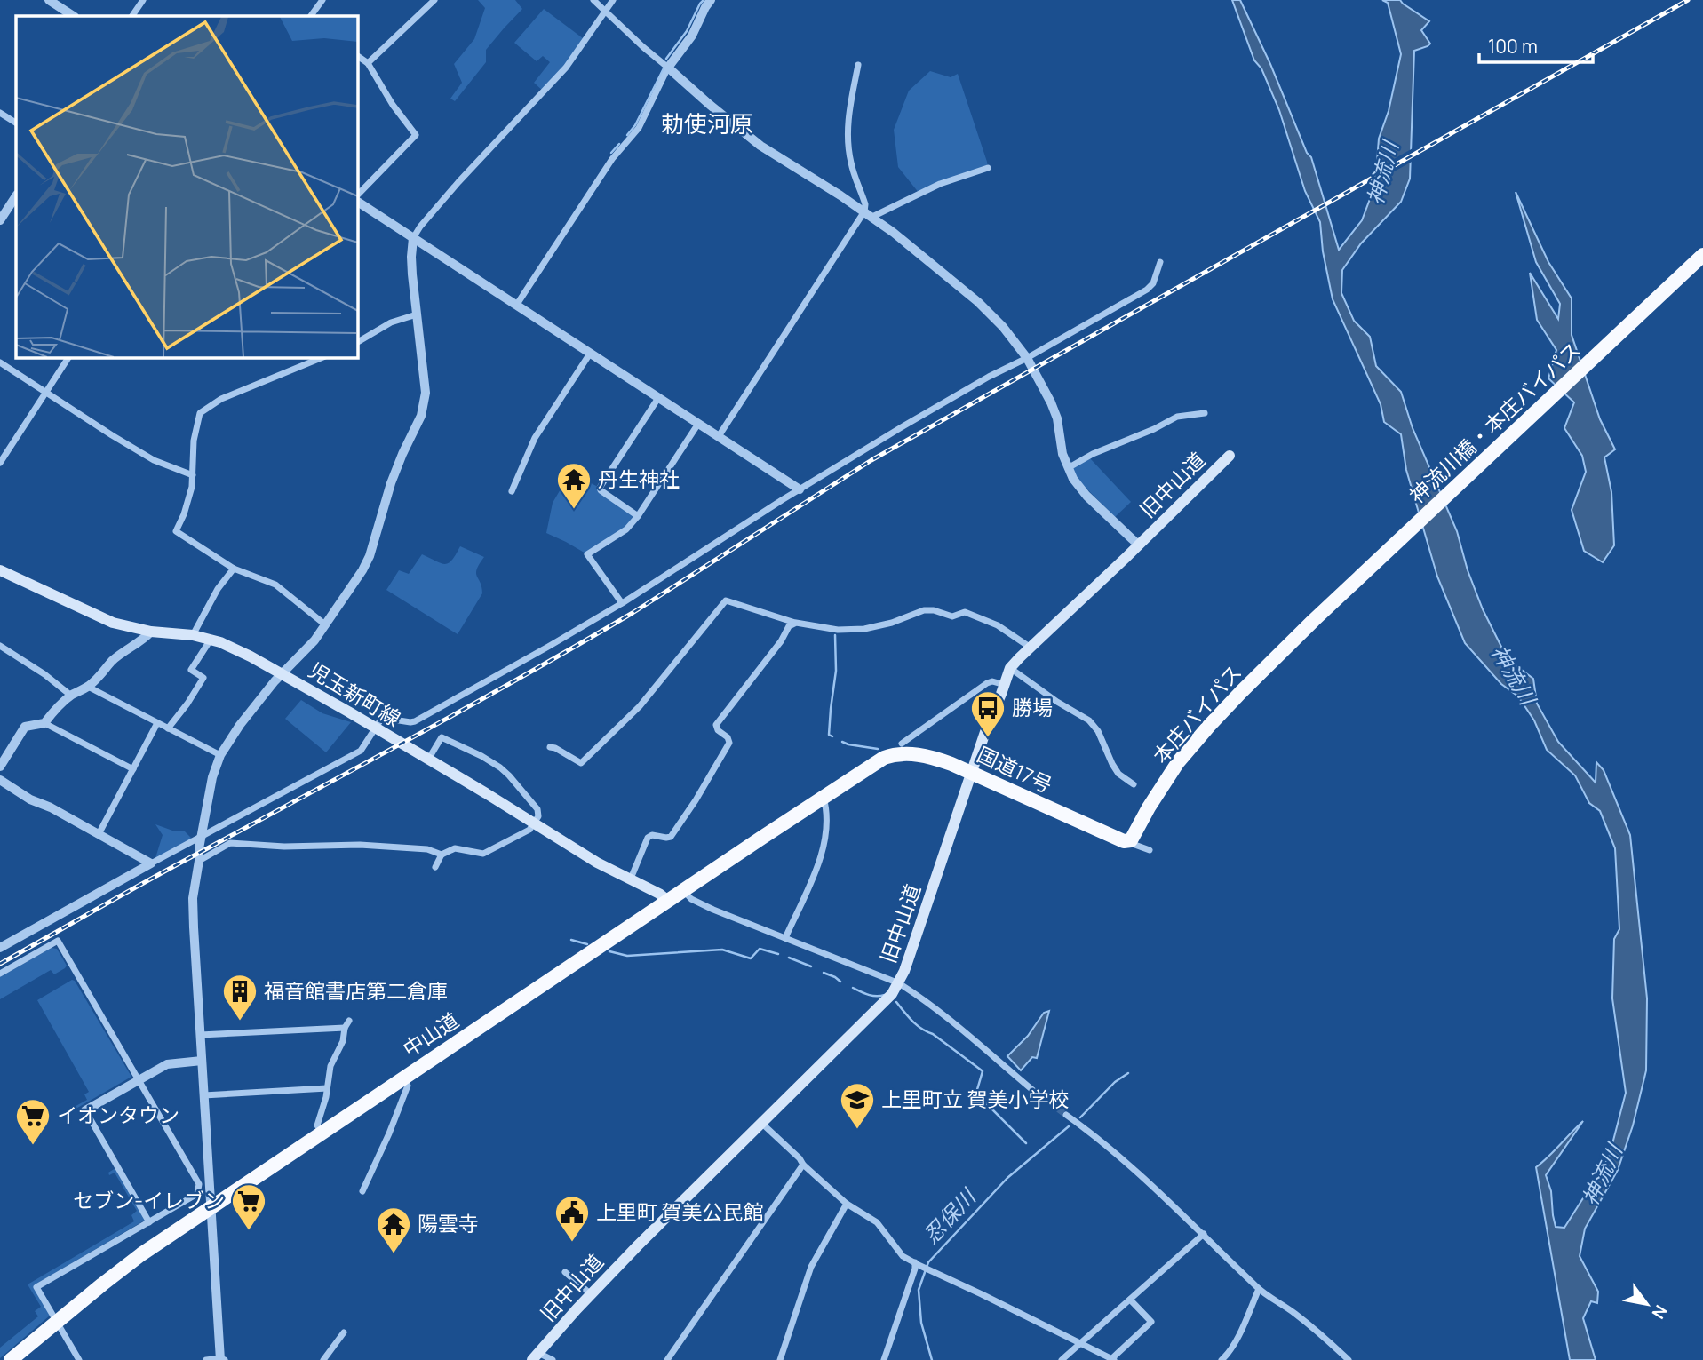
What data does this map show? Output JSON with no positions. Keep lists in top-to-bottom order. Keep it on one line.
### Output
{"streets":{"highway":["神流川橋・本庄バイパス","本庄バイパス","国道17号","中山道"],"main road":["旧中山道","児玉新町線"]},"crossings":[["神流川橋・本庄バイパス","本庄バイパス"],["旧中山道","国道17号"],["児玉新町線","中山道"],["本庄バイパス","国道17号"],["国道17号","中山道"]],"districts":["勅使河原"],"water":["神流川","忍保川"],"places":{"temple":["丹生神社","陽雲寺"],"bus stop":["勝場"],"building":["福音館書店第二倉庫"],"school or university":["上里町立 賀美小学校"],"supermarket":["イオンタウン","セブン-イレブン"],"public building":["上里町 賀美公民館"]},"scale_bar":"100 m","north":"bottom right"}
